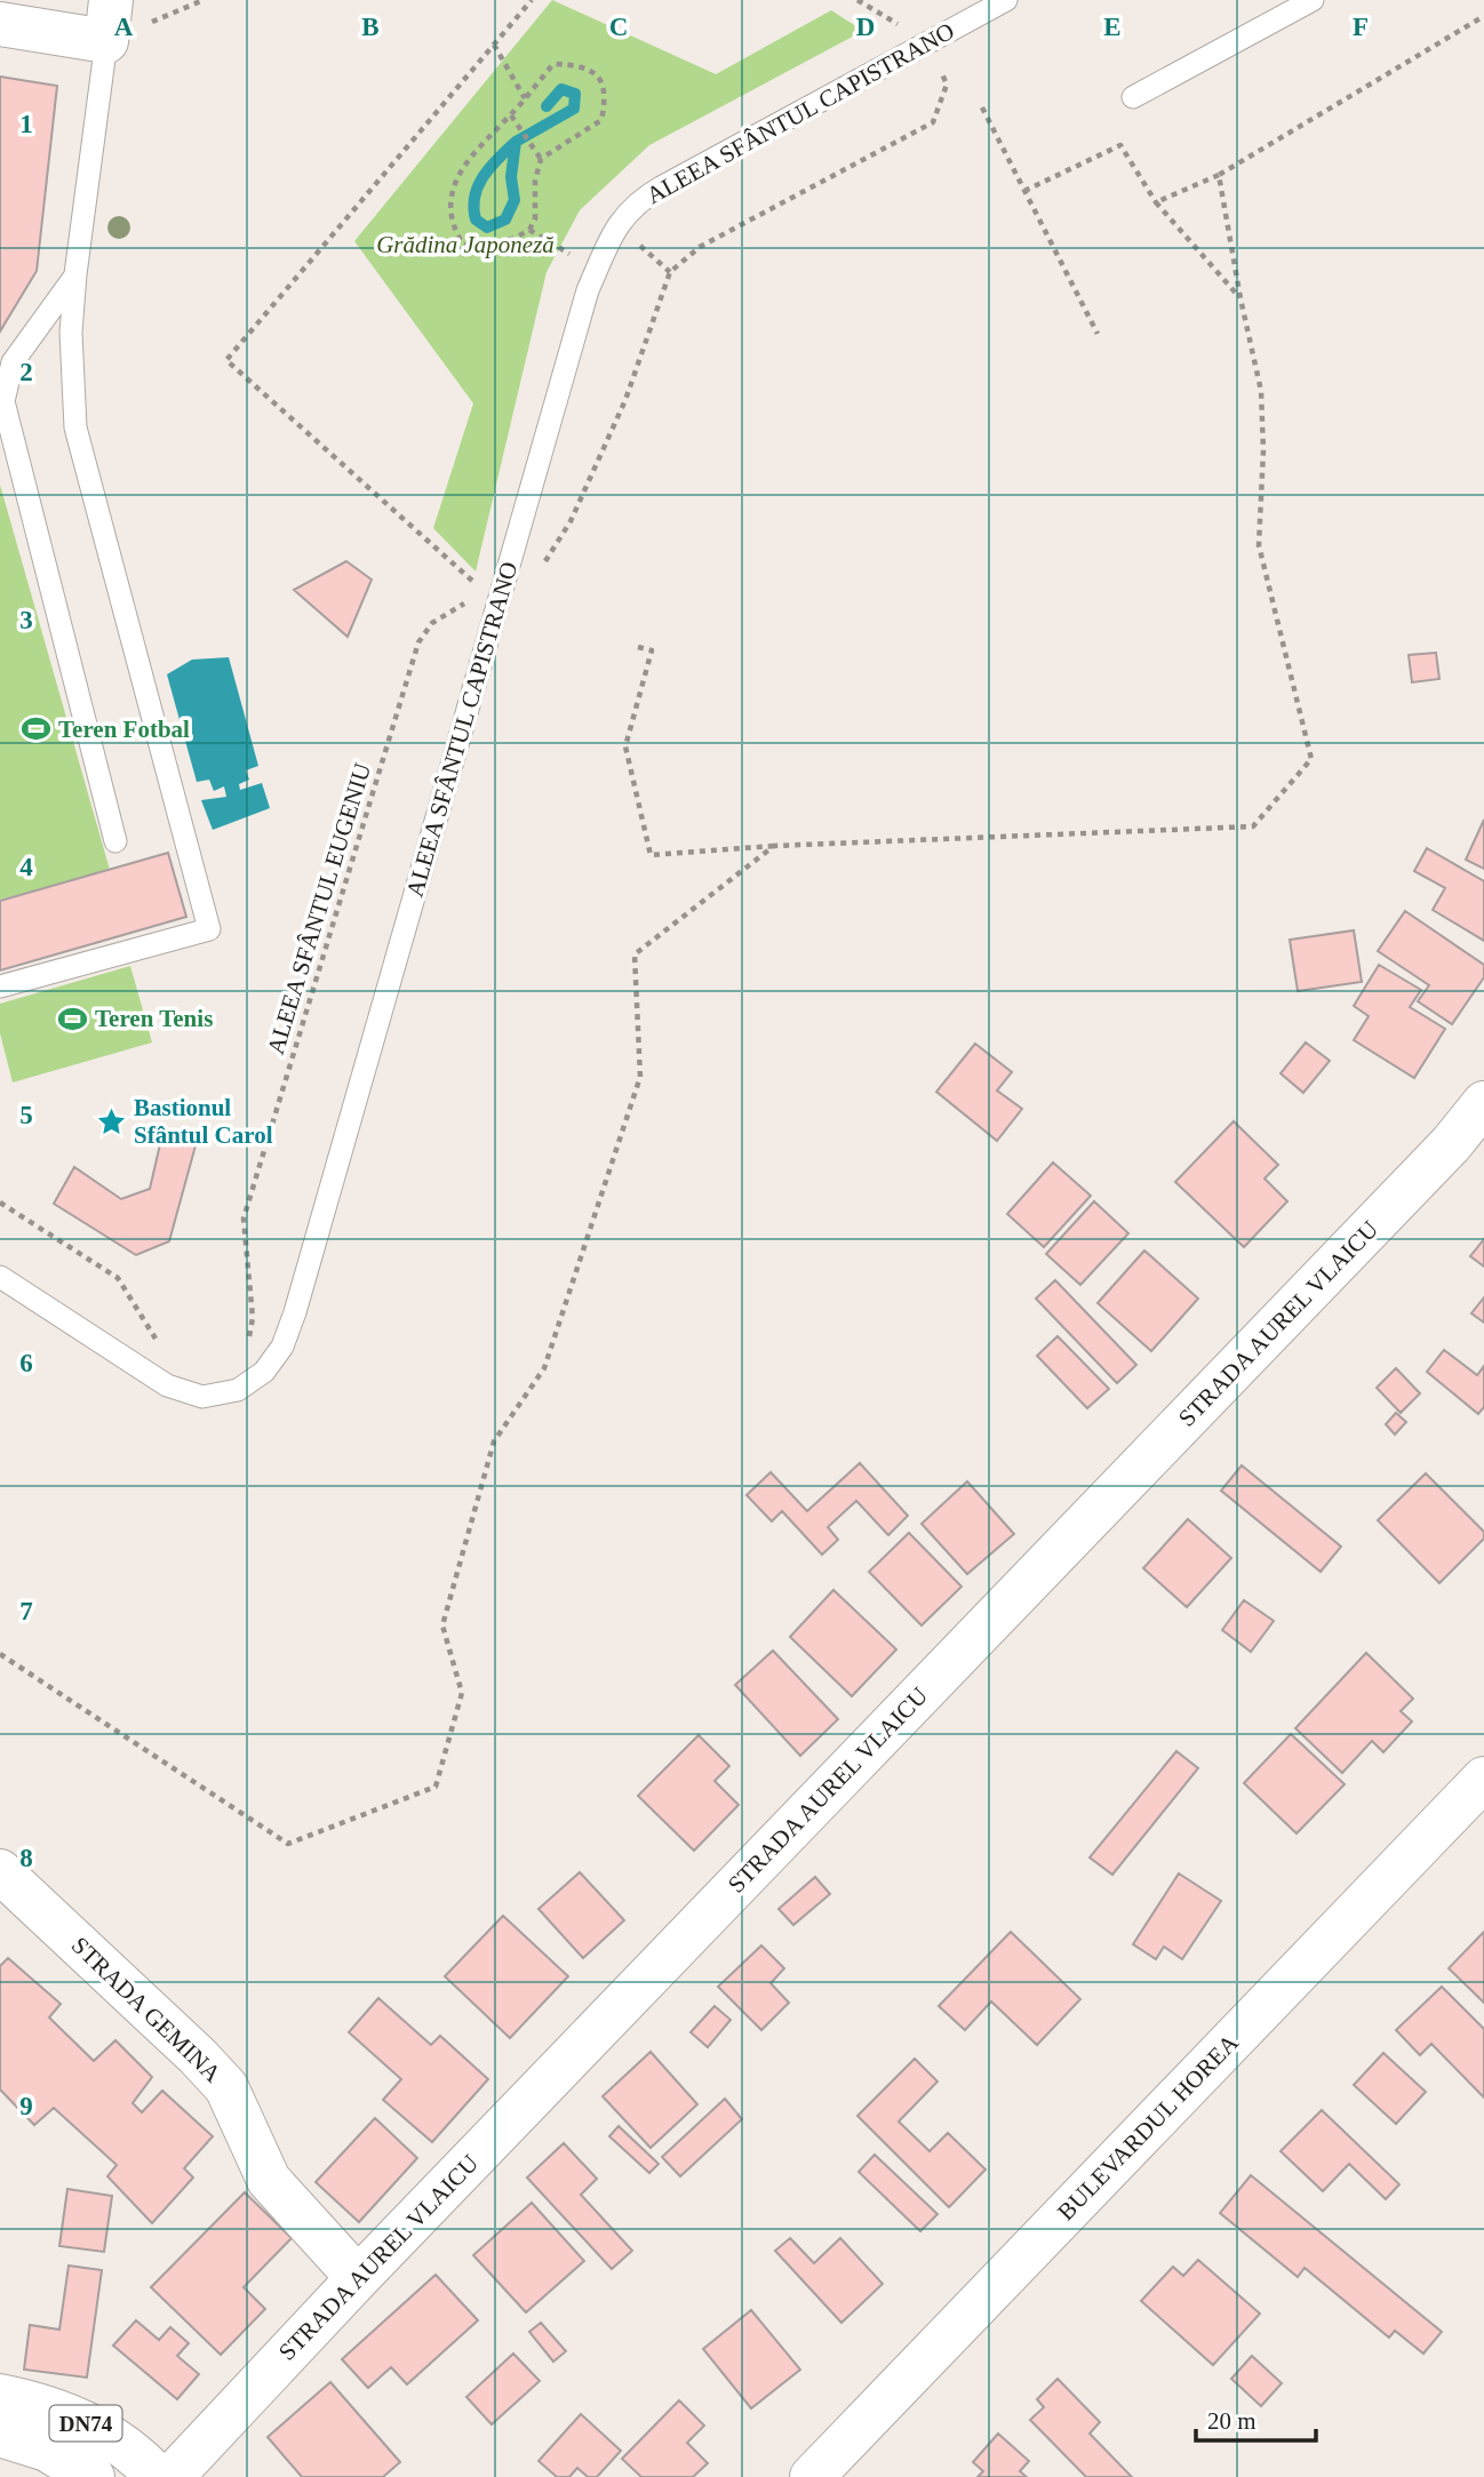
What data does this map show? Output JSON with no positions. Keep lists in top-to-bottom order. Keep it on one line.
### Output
{"streets":{"street":["STRADA AUREL VLAICU","STRADA GEMINA","BULEVARDUL HOREA","DN74"],"lane":["ALEEA SFÂNTUL CAPISTRANO"],"path":["ALEEA SFÂNTUL EUGENIU"]},"crossings":[["STRADA AUREL VLAICU","STRADA GEMINA"]],"parks":["Grădina Japoneză"],"places":{"sports":["Teren Fotbal","Teren Tenis"],"place":["Bastionul Sfântul Carol"]},"scale_bar":"20 m","grid":{"columns":["A","B","C","D","E","F"],"rows":["1","2","3","4","5","6","7","8","9"]}}
